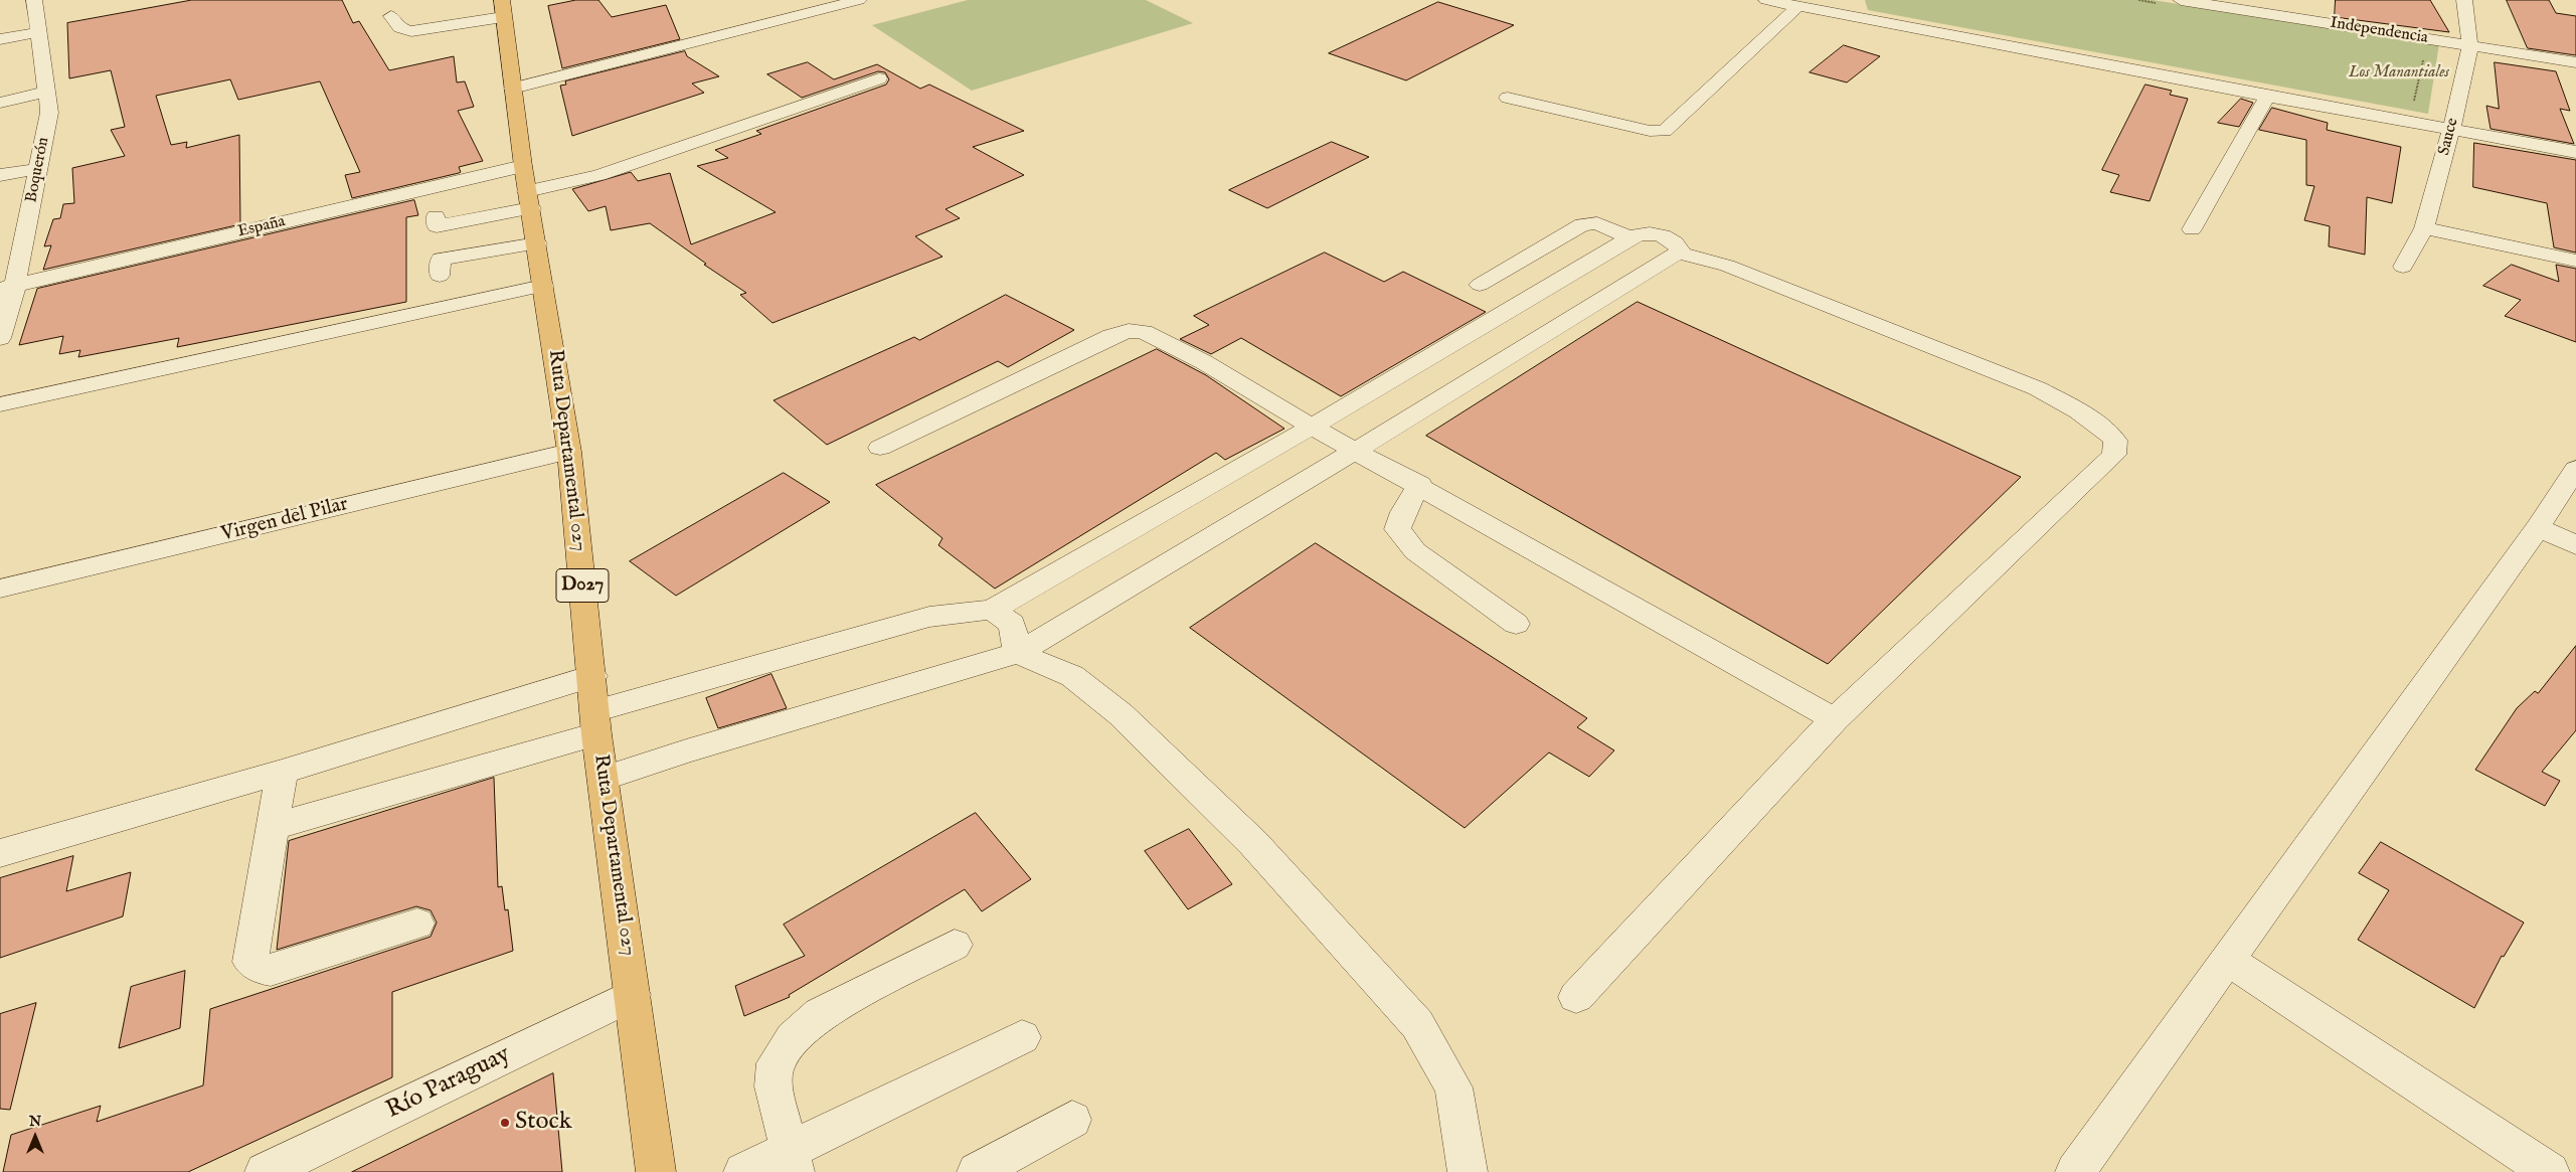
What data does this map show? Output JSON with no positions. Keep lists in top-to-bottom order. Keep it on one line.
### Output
{"streets":{"main road":["Ruta Departamental 027","D027"],"street":["Independencia","Sauce","Boquerón","España","Virgen del Pilar","Río Paraguay"]},"crossings":[["Independencia","Sauce"],["Boquerón","España"],["España","Ruta Departamental 027"],["Ruta Departamental 027","Virgen del Pilar"],["Ruta Departamental 027","Río Paraguay"]],"parks":["Los Manantiales"],"places":["Stock"],"north":"top"}
